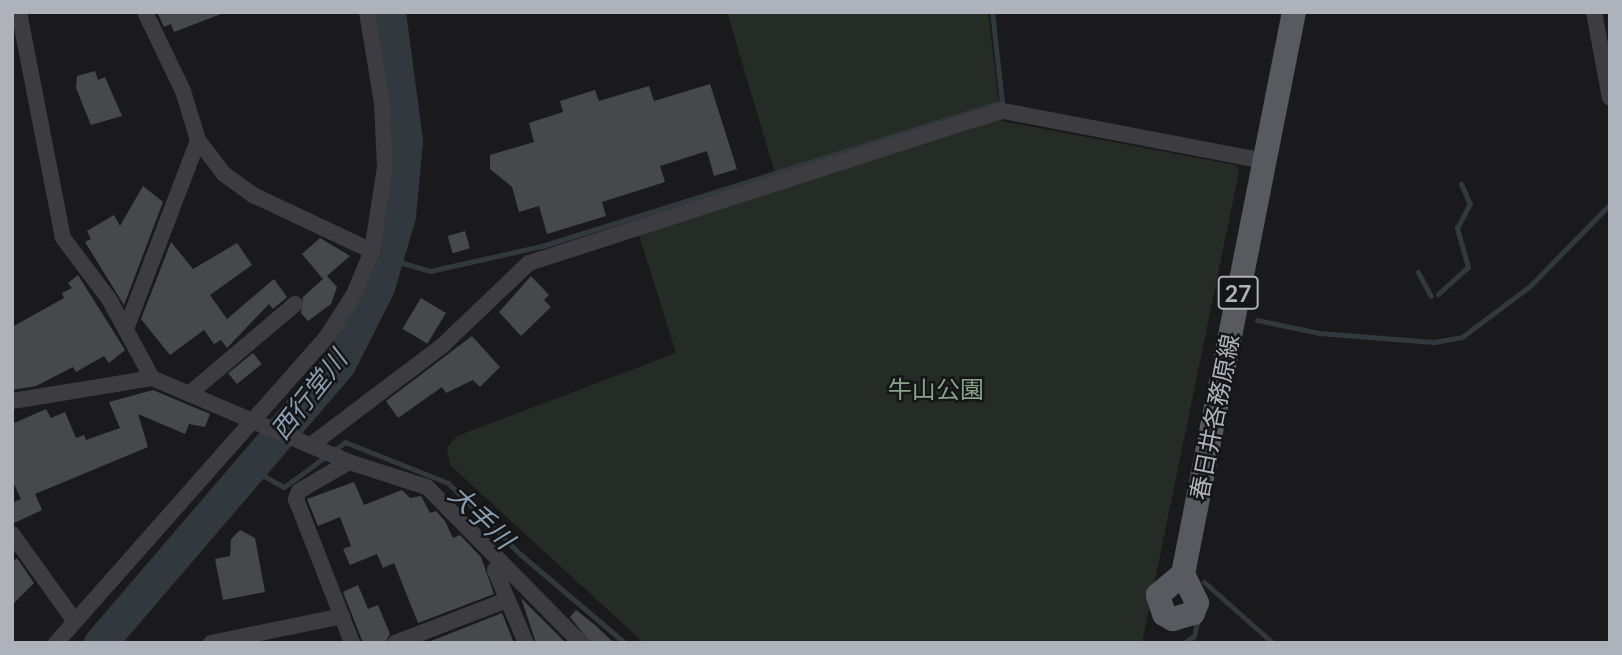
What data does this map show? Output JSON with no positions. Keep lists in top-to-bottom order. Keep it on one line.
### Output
{"streets":{"main road":["27","春日井各務原線"]},"water":["西行堂川","大手川"],"parks":["牛山公園"]}
